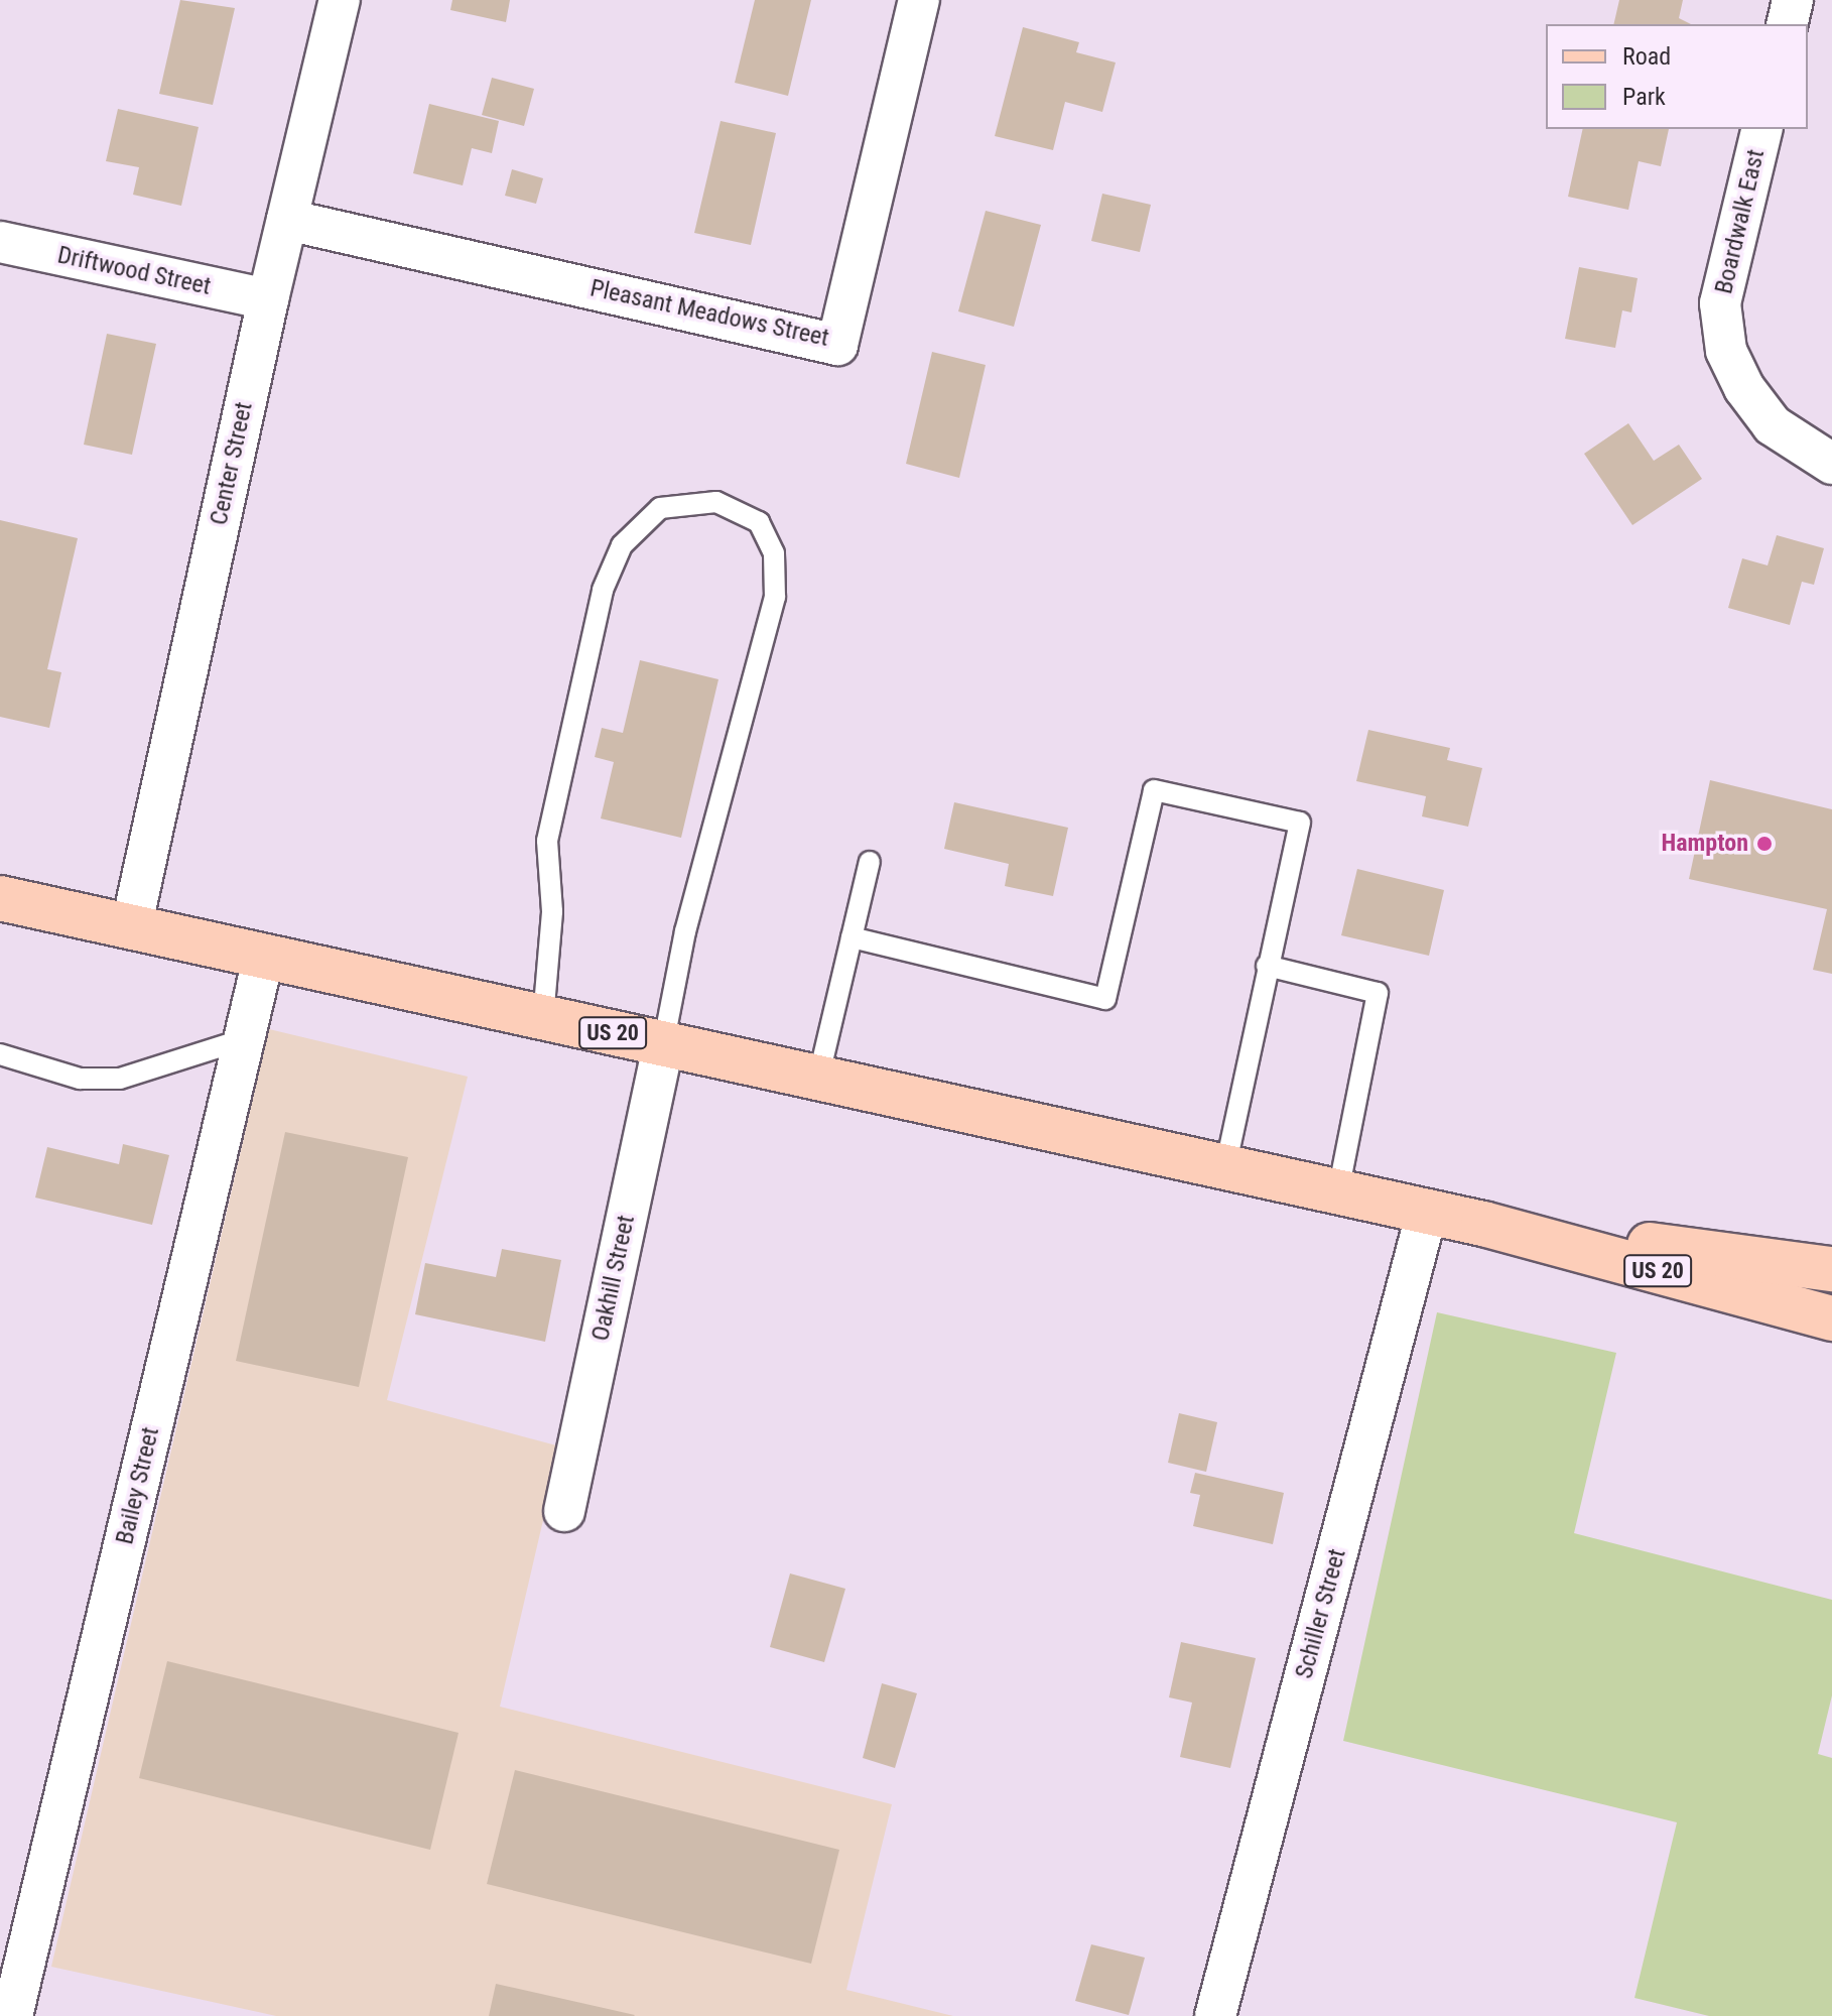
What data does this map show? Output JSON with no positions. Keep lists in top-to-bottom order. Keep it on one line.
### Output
{"streets":{"main road":["US 20"],"street":["Boardwalk East","Driftwood Street","Pleasant Meadows Street","Center Street","Oakhill Street","Bailey Street","Schiller Street"]},"crossings":[["Driftwood Street","Center Street"],["Pleasant Meadows Street","Center Street"],["Center Street","US 20"],["US 20","Oakhill Street"],["US 20","Bailey Street"],["US 20","Schiller Street"]],"places":["Hampton"],"legend":["Road","Park"]}
